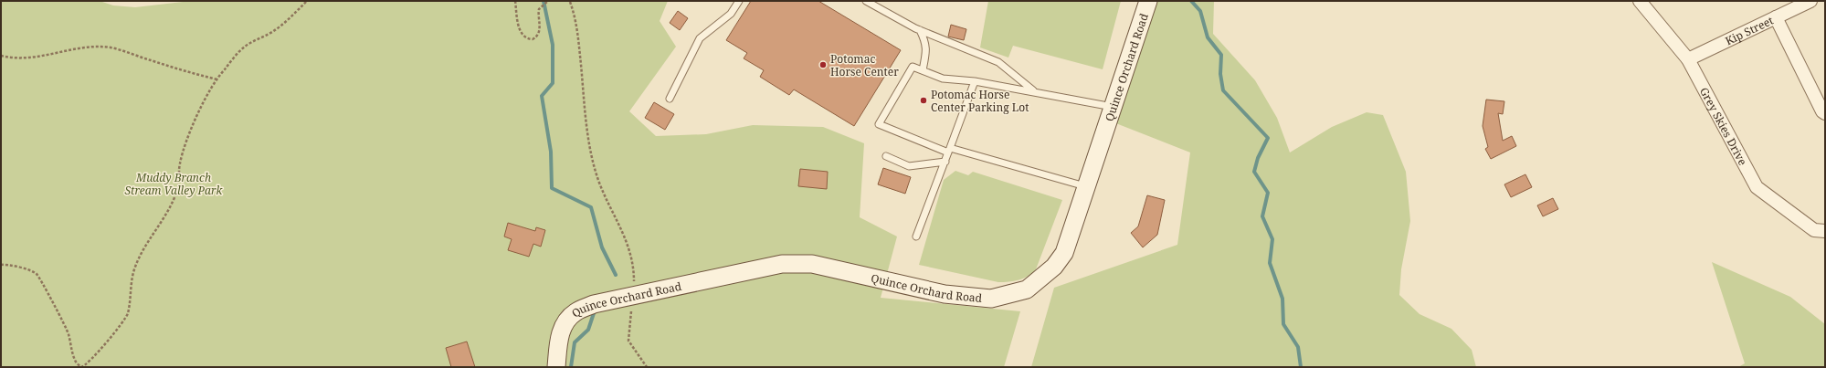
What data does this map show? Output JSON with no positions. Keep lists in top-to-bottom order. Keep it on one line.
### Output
{"streets":{"street":["Kip Street","Quince Orchard Road","Grey Skies Drive"]},"crossings":[["Kip Street","Grey Skies Drive"]],"parks":["Muddy Branch Stream Valley Park"],"places":["Potomac Horse Center","Potomac Horse Center Parking Lot"]}
